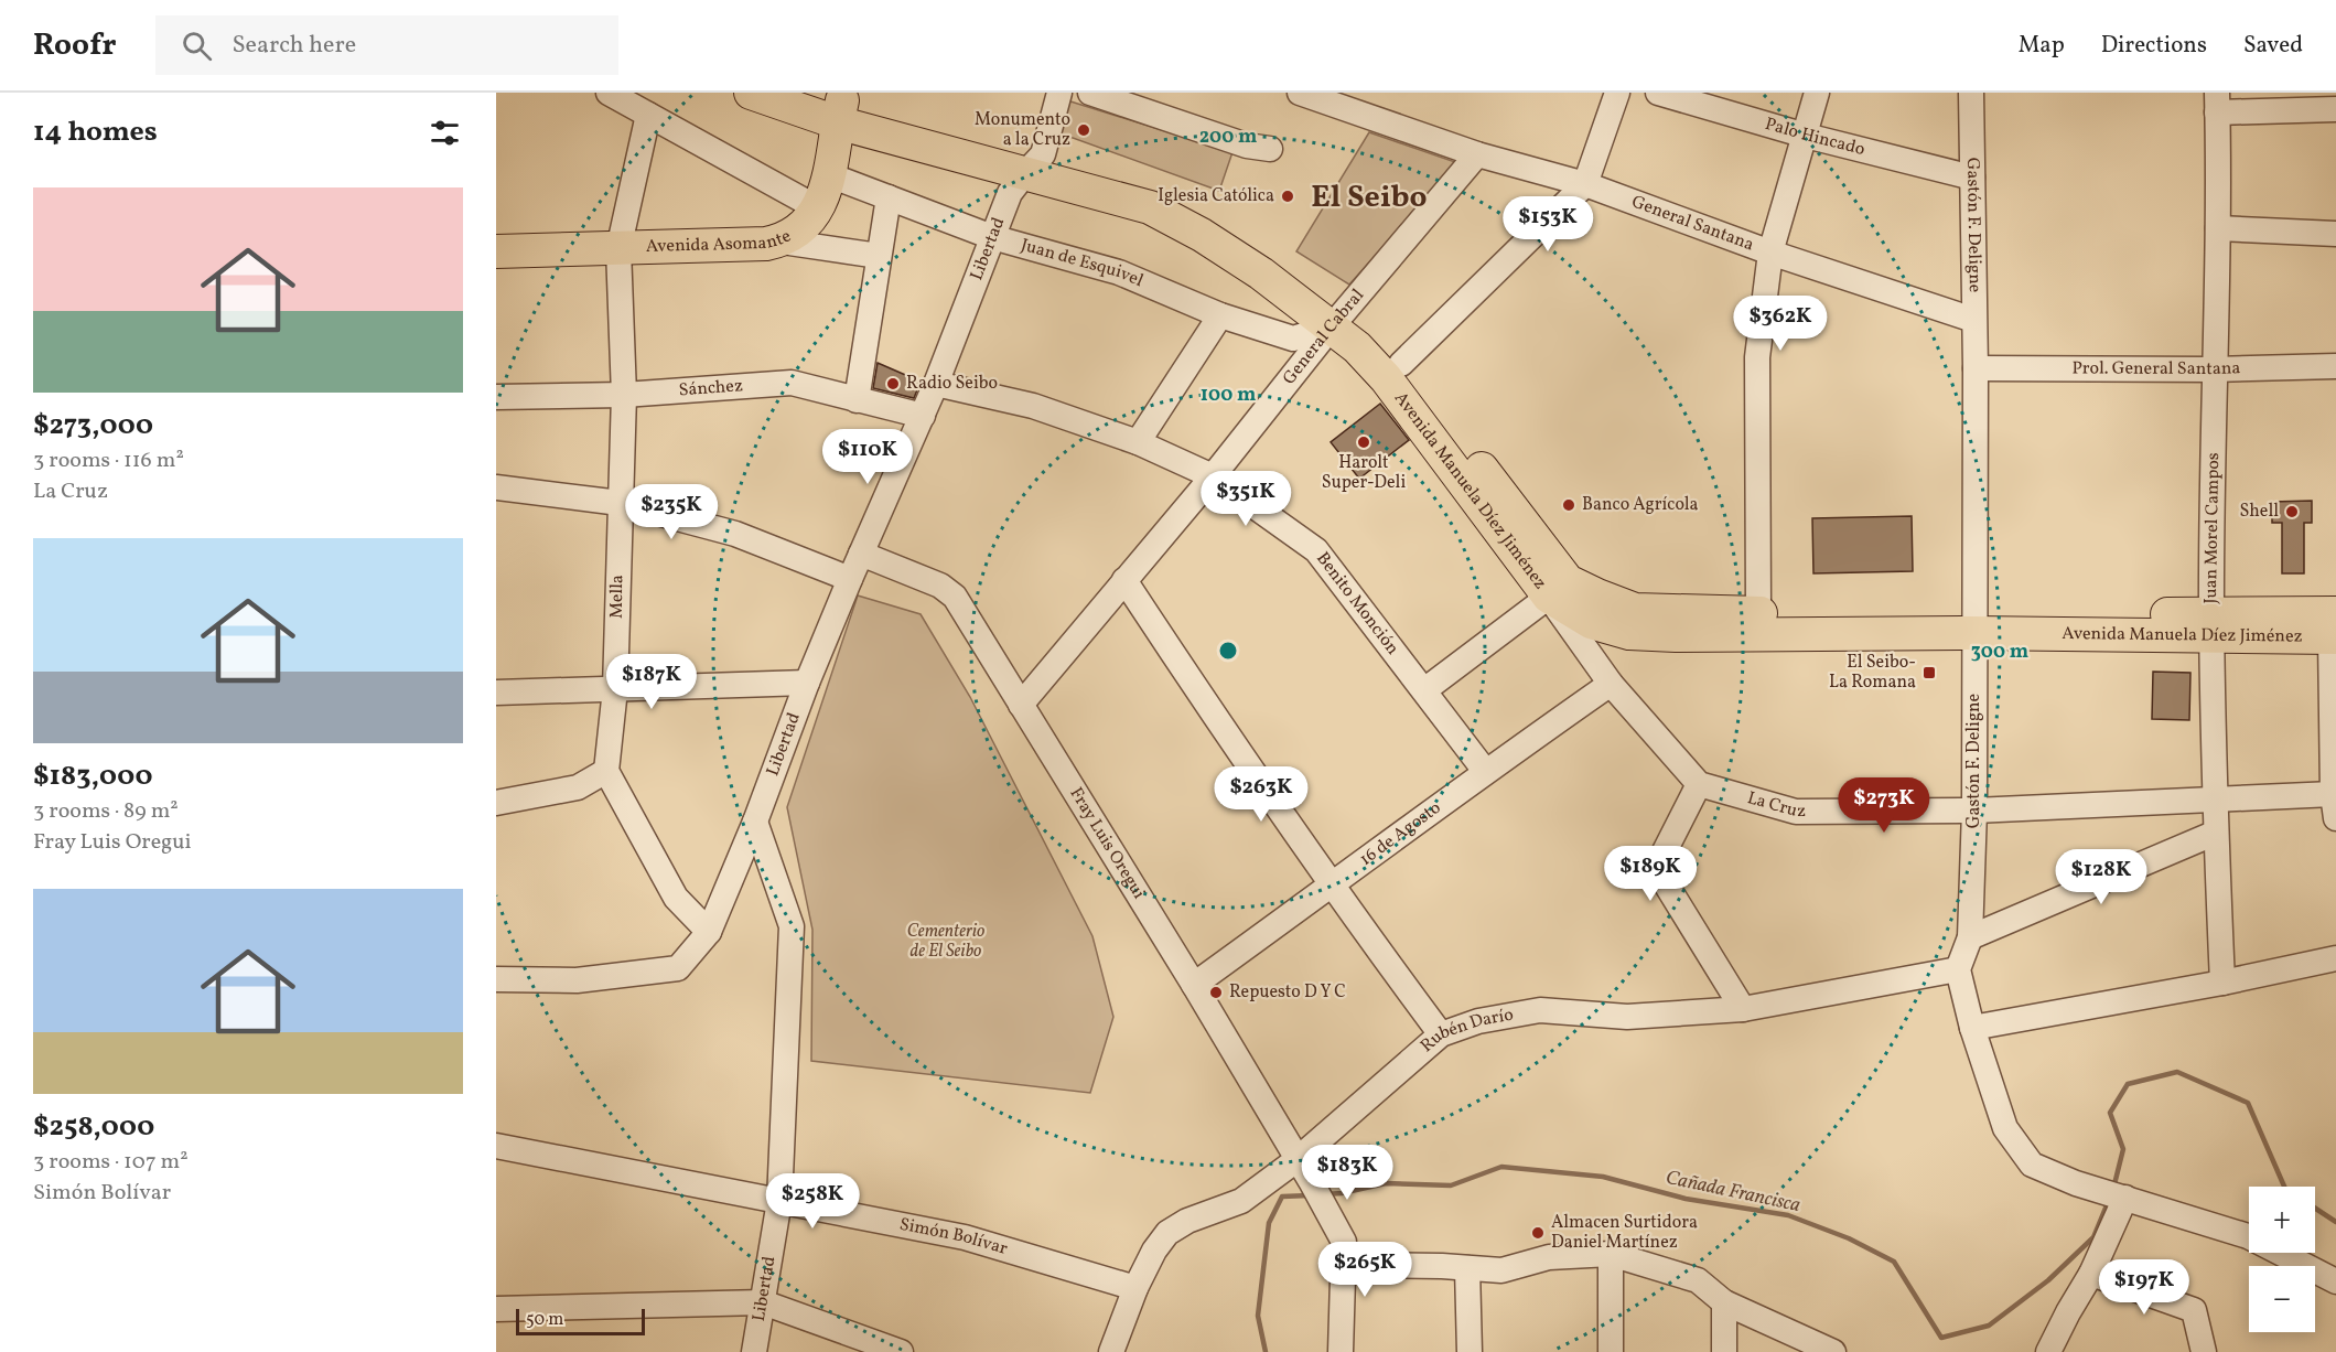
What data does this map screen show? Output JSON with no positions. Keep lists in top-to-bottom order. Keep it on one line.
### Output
{"streets":{"main road":["Avenida Asomante","Avenida Manuela Díez Jiménez"],"street":["Palo Hincado","General Santana","Gastón F. Deligne","Libertad","Juan de Esquivel","General Cabral","Prol. General Santana","Sánchez","Juan Morel Campos","Mella","Benito Monción","La Cruz","16 de Agosto","Fray Luis Oregui","Rubén Darío","Simón Bolívar"]},"crossings":[["Palo Hincado","Gastón F. Deligne"],["General Santana","Gastón F. Deligne"],["General Santana","General Cabral"],["Gastón F. Deligne","Prol. General Santana"],["Gastón F. Deligne","Avenida Manuela Díez Jiménez"],["Gastón F. Deligne","La Cruz"],["Gastón F. Deligne","Rubén Darío"],["Avenida Asomante","Juan de Esquivel"],["Avenida Asomante","Avenida Manuela Díez Jiménez"],["Avenida Asomante","Mella"],["Libertad","Juan de Esquivel"],["Libertad","Sánchez"],["Libertad","Avenida Manuela Díez Jiménez"],["Libertad","Benito Monción"],["Libertad","Fray Luis Oregui"],["Libertad","Simón Bolívar"],["Juan de Esquivel","General Cabral"],["Juan de Esquivel","Avenida Manuela Díez Jiménez"],["General Cabral","Avenida Manuela Díez Jiménez"],["General Cabral","Benito Monción"],["General Cabral","Fray Luis Oregui"],["Prol. General Santana","Juan Morel Campos"],["Sánchez","Mella"],["Avenida Manuela Díez Jiménez","Juan Morel Campos"],["Juan Morel Campos","La Cruz"],["Benito Monción","16 de Agosto"],["16 de Agosto","Fray Luis Oregui"],["Fray Luis Oregui","Rubén Darío"],["Rubén Darío","Simón Bolívar"]],"districts":["El Seibo"],"water":["Cañada Francisca"],"parks":["Cementerio de El Seibo"],"places":{"other":["Monumento a la Cruz","Iglesia Católica","Radio Seibo","Harolt Super-Deli","Banco Agrícola","Shell","Repuesto D Y C","Almacen Surtidora Daniel Martínez"],"transit":["El Seibo- La Romana"]},"scale_bar":"50 m","page":{"header":"Roofr","search":"Search here","nav":["Map","Directions","Saved"],"heading":"14 homes","list":[{"name":"$273,000","note":"3 rooms · 116 m² · La Cruz"},{"name":"$183,000","note":"3 rooms · 89 m² · Fray Luis Oregui"},{"name":"$258,000","note":"3 rooms · 107 m² · Simón Bolívar"}],"price":["$153K","$362K","$110K","$351K","$235K","$187K","$263K","$273K","$189K","$128K","$183K","$258K","$265K","$197K"],"map_buttons":["+","−"],"scale":"50 m"},"rings":["200 m","100 m","300 m"]}
